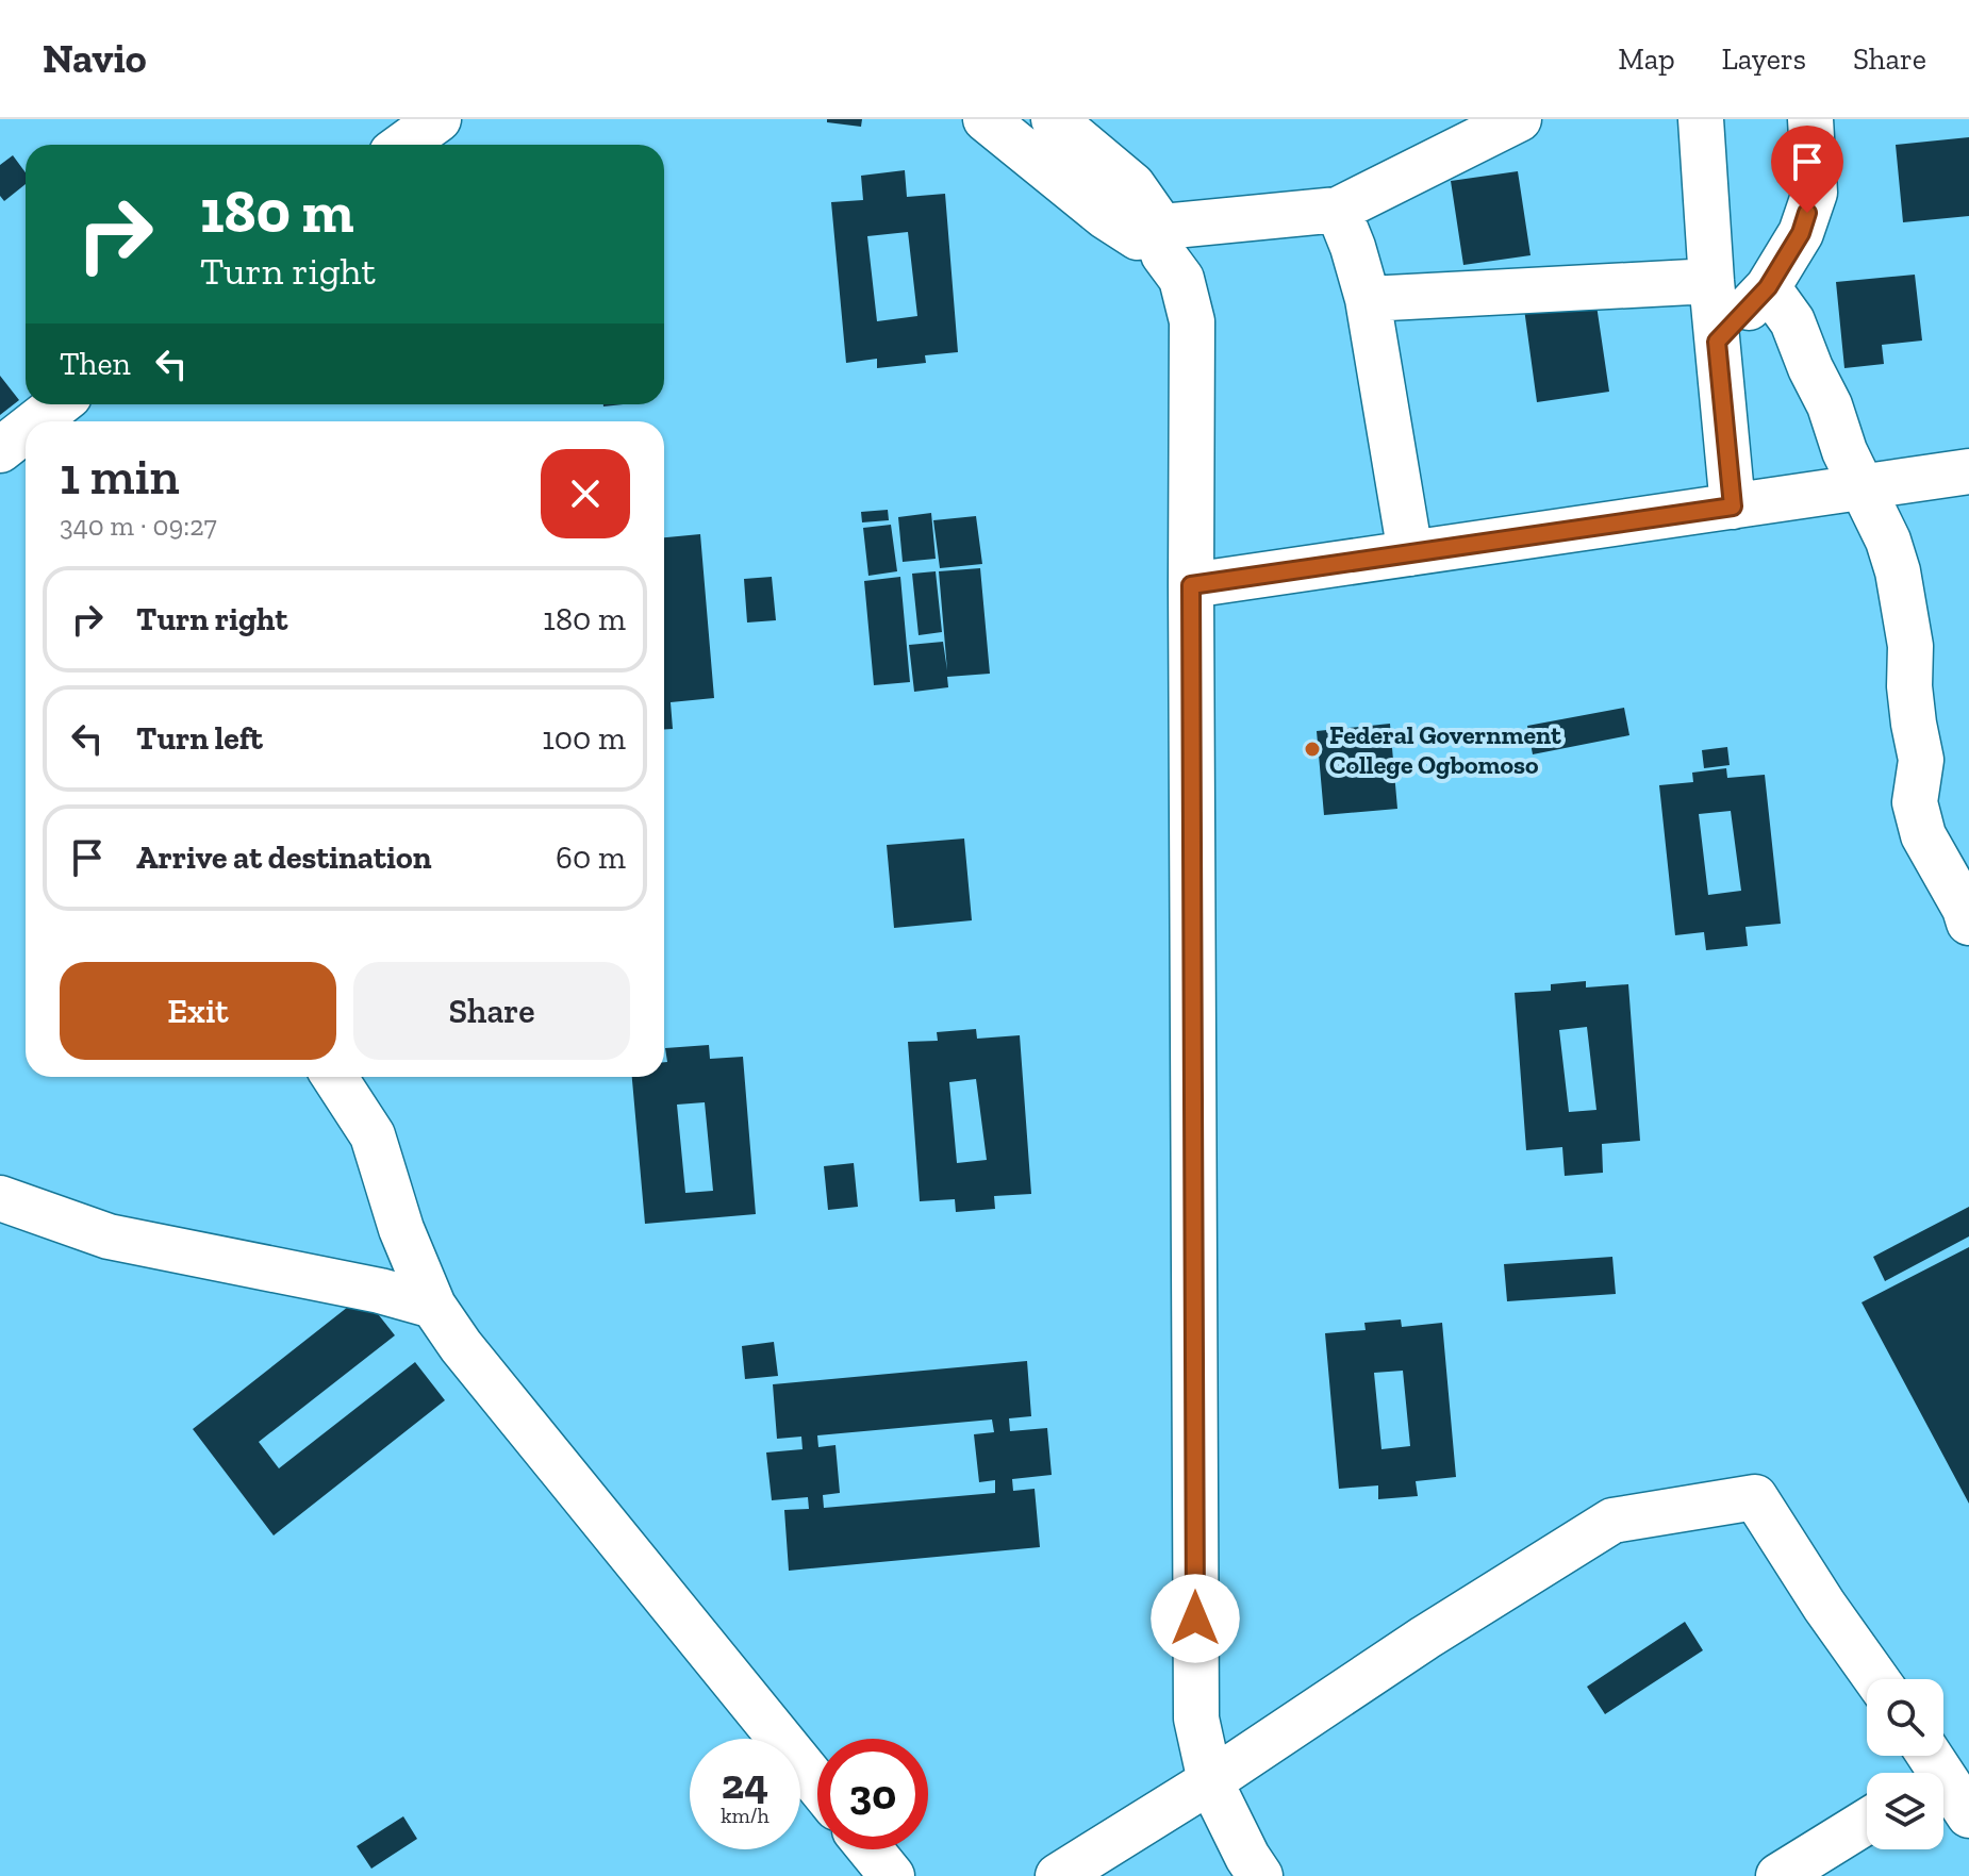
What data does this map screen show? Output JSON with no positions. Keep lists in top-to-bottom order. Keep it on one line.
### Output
{"places":["Federal Government College Ogbomoso"],"page":{"header":"Navio","nav":["Map","Layers","Share"],"turn":["180 m","Turn right"],"then":"Then","heading":["1 min","340 m · 09:27"],"list":[{"name":"Turn right","value":"180 m"},{"name":"Turn left","value":"100 m"},{"name":"Arrive at destination","value":"60 m"}],"buttons":["Exit","Share"],"speed":"24 km/h","limit":"30"}}
